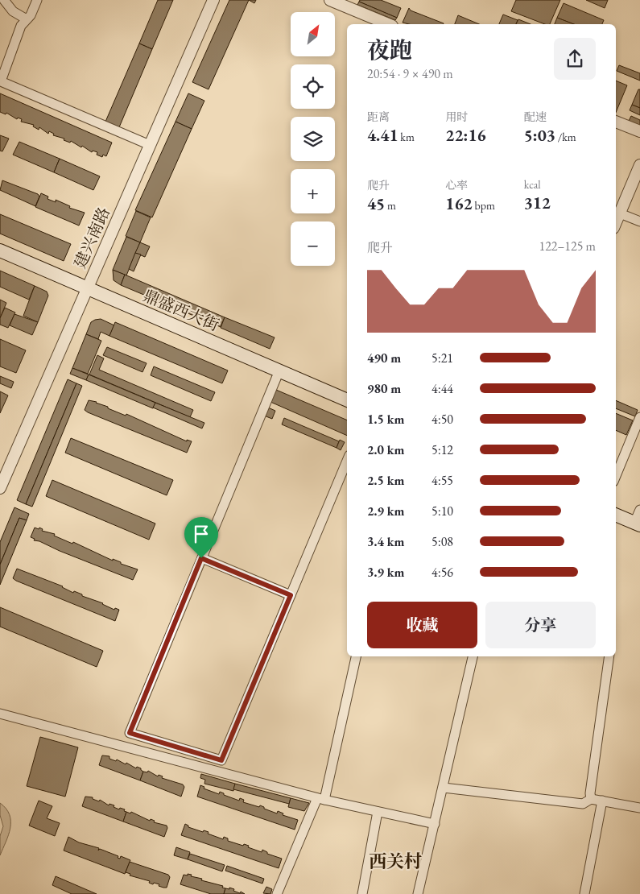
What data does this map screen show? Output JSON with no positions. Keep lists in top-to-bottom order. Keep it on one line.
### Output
{"streets":{"main road":["鼎盛西大街"],"street":["建兴南路"]},"crossings":[["建兴南路","鼎盛西大街"]],"districts":["西关村"],"north":"top right","page":{"map_buttons":["+","−"],"heading":["夜跑","20:54 · 9 × 490 m"],"stats":[["距离","4.41 km"],["用时","22:16"],["配速","5:03 /km"],["爬升","45 m"],["心率","162 bpm"],["kcal","312"]],"chart":["爬升","122–125 m"],"list":[{"name":"490 m","note":"5:21"},{"name":"980 m","note":"4:44"},{"name":"1.5 km","note":"4:50"},{"name":"2.0 km","note":"5:12"},{"name":"2.5 km","note":"4:55"},{"name":"2.9 km","note":"5:10"},{"name":"3.4 km","note":"5:08"},{"name":"3.9 km","note":"4:56"}],"buttons":["收藏","分享"]}}
